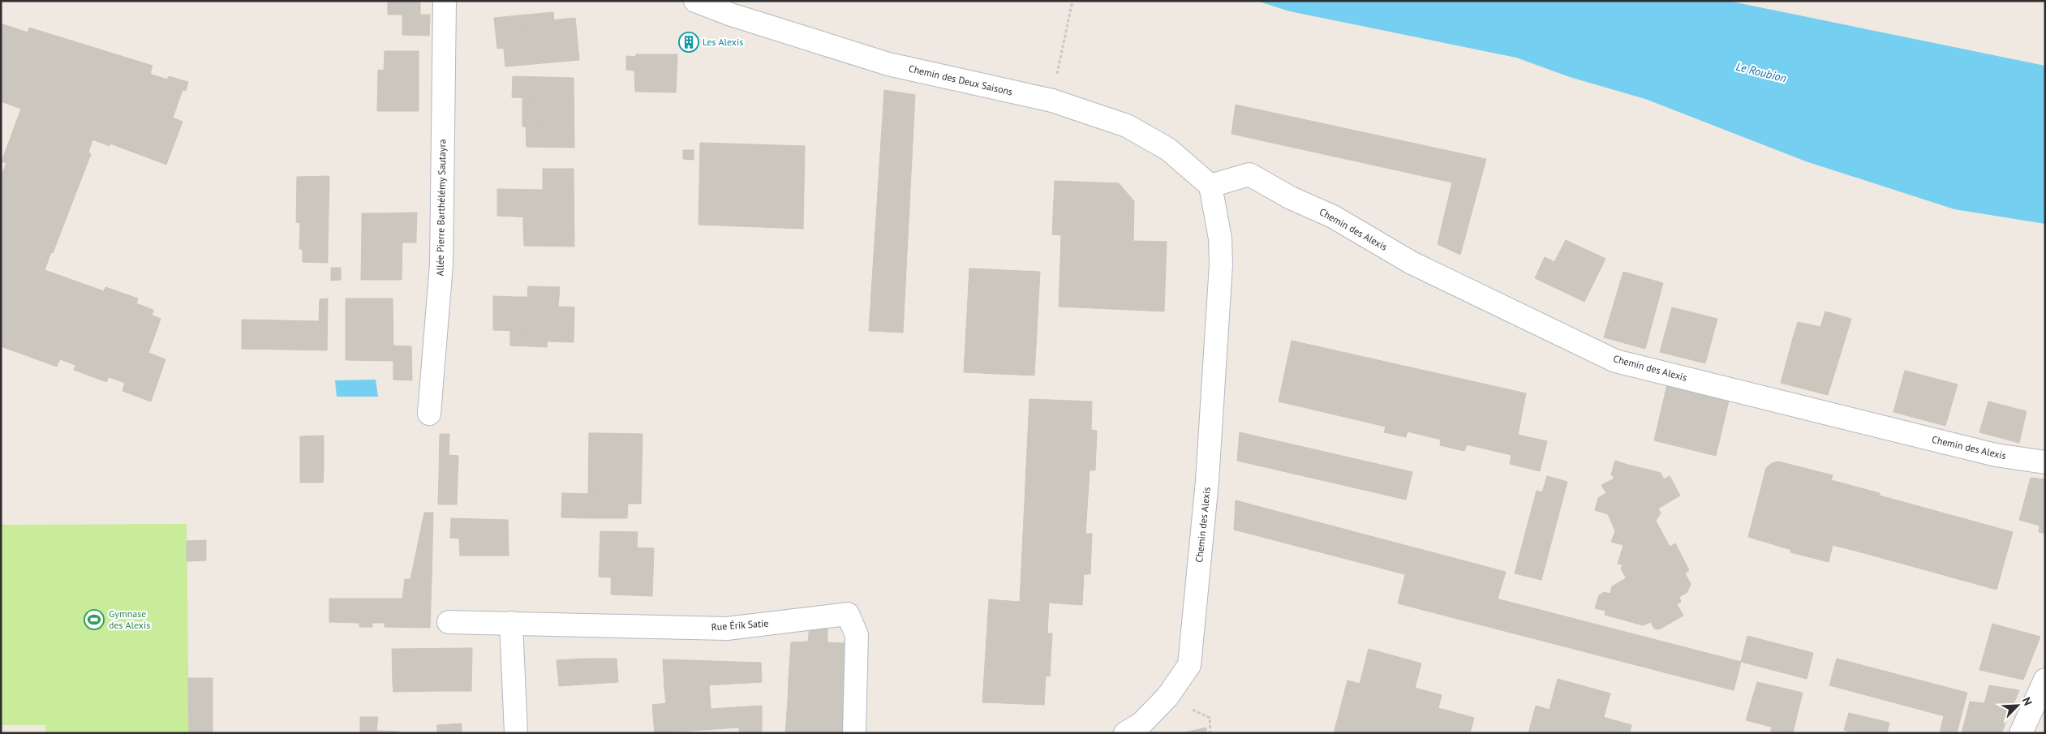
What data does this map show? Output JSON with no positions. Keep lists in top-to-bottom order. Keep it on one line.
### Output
{"streets":{"street":["Chemin des Deux Saisons","Allée Pierre Barthélémy Sautayra","Chemin des Alexis","Rue Érik Satie"]},"crossings":[["Chemin des Deux Saisons","Chemin des Alexis"]],"water":["Le Roubion"],"places":{"building":["Les Alexis"],"sports":["Gymnase des Alexis"]},"north":"top right"}
